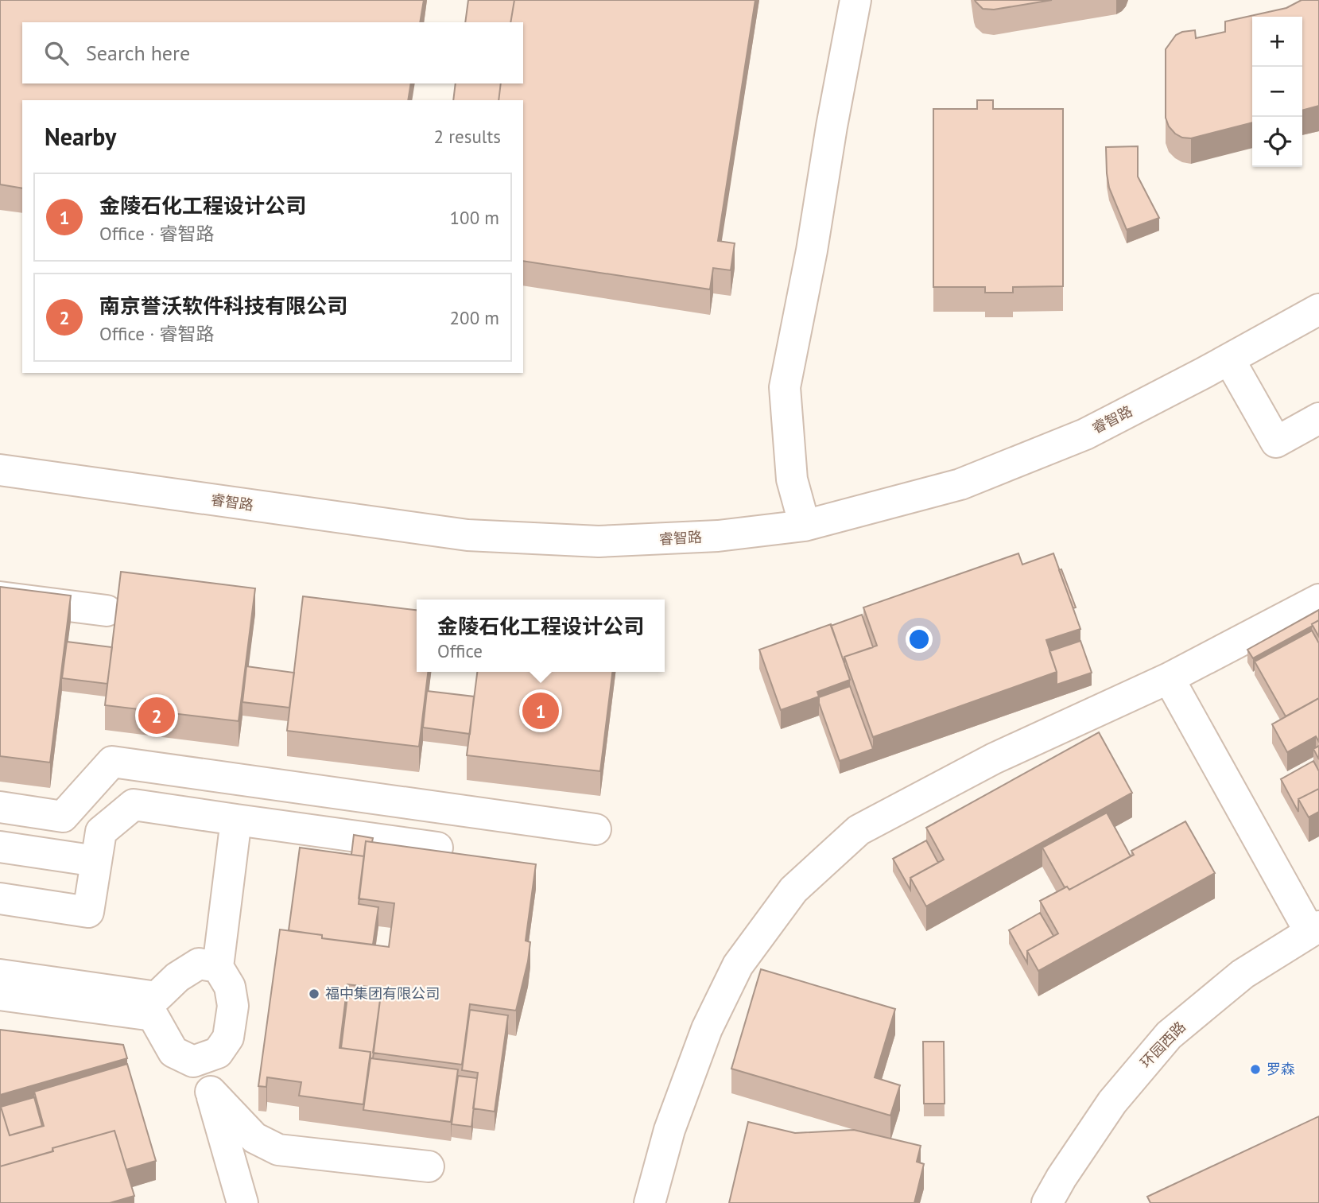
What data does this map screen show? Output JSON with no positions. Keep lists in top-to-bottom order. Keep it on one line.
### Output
{"streets":{"street":["睿智路","环园西路"]},"places":["福中集团有限公司","罗森"],"page":{"map_buttons":["+","−"],"search":"Search here","heading":["Nearby","2 results"],"list":[{"mark":"1","name":"金陵石化工程设计公司","note":"Office · 睿智路","value":"100 m"},{"mark":"2","name":"南京誉沃软件科技有限公司","note":"Office · 睿智路","value":"200 m"}],"popup":["金陵石化工程设计公司","Office"],"pins":["1","2"]}}
